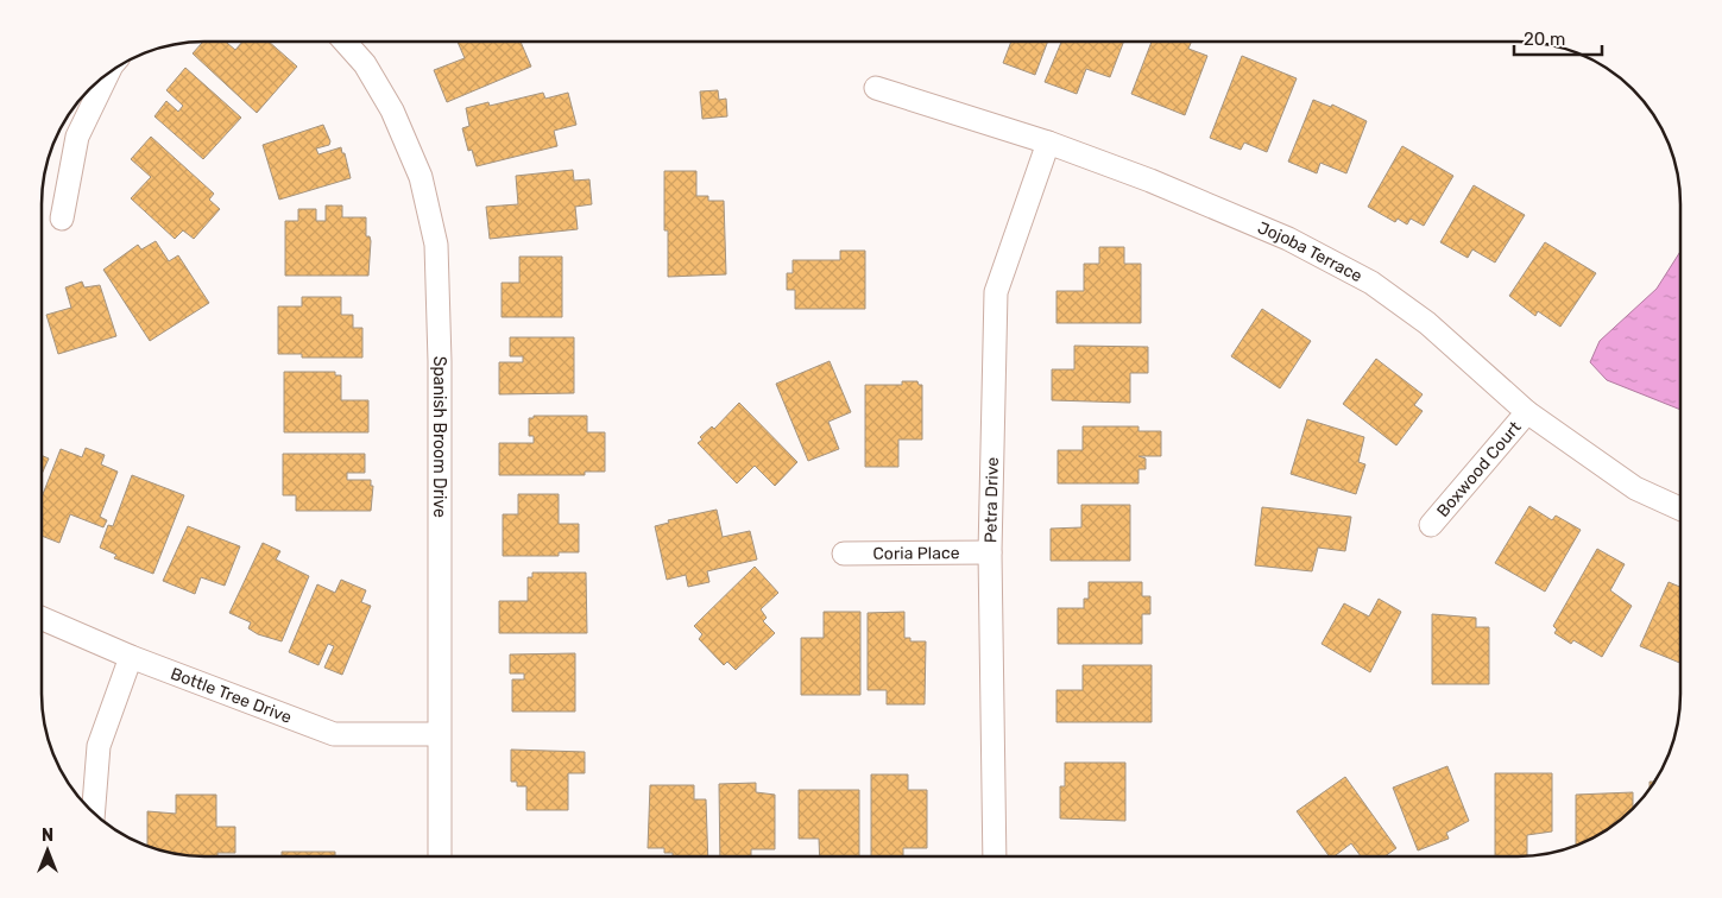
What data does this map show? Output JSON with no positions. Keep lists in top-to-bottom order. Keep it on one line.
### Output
{"streets":{"street":["Jojoba Terrace","Spanish Broom Drive","Boxwood Court","Petra Drive","Coria Place","Bottle Tree Drive"]},"crossings":[["Jojoba Terrace","Boxwood Court"],["Jojoba Terrace","Petra Drive"],["Spanish Broom Drive","Bottle Tree Drive"],["Petra Drive","Coria Place"]],"scale_bar":"20 m","north":"top"}
